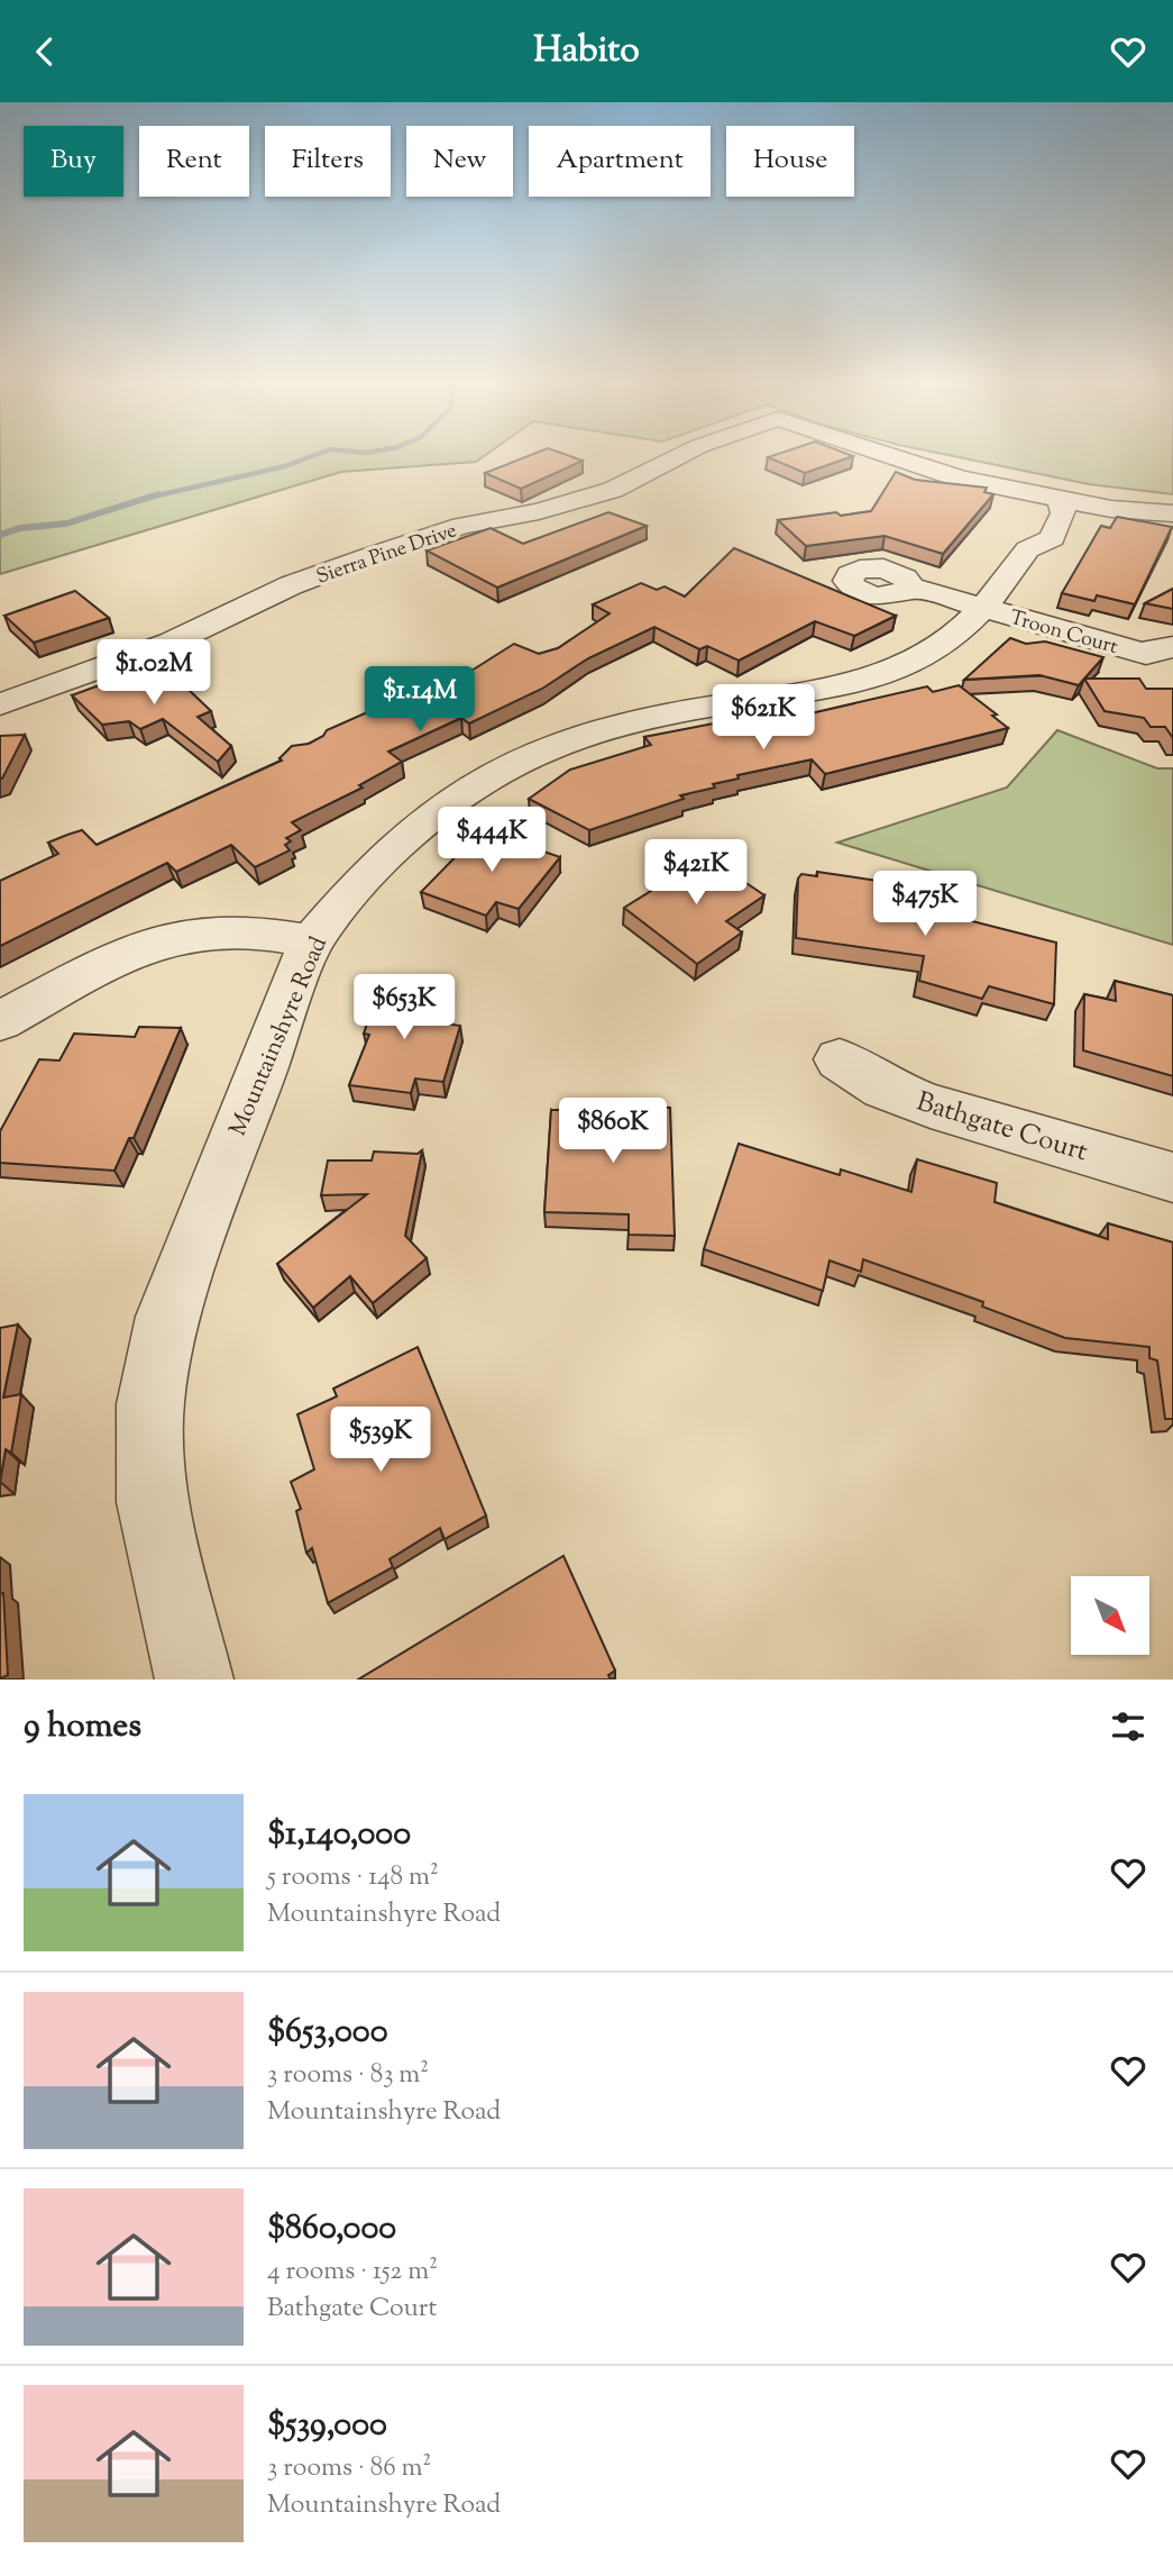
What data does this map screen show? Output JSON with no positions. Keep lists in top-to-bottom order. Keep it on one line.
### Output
{"streets":{"street":["Sierra Pine Drive","Troon Court","Mountainshyre Road","Bathgate Court"]},"crossings":[["Sierra Pine Drive","Mountainshyre Road"],["Troon Court","Mountainshyre Road"]],"north":"bottom right","page":{"header":"Habito","chip":["Buy","Rent","Filters","New","Apartment","House"],"price":["$1.02M","$1.14M","$621K","$444K","$421K","$475K","$653K","$860K","$539K"],"heading":"9 homes","list":[{"name":"$1,140,000","note":"5 rooms · 148 m² · Mountainshyre Road"},{"name":"$653,000","note":"3 rooms · 83 m² · Mountainshyre Road"},{"name":"$860,000","note":"4 rooms · 152 m² · Bathgate Court"},{"name":"$539,000","note":"3 rooms · 86 m² · Mountainshyre Road"}]}}
